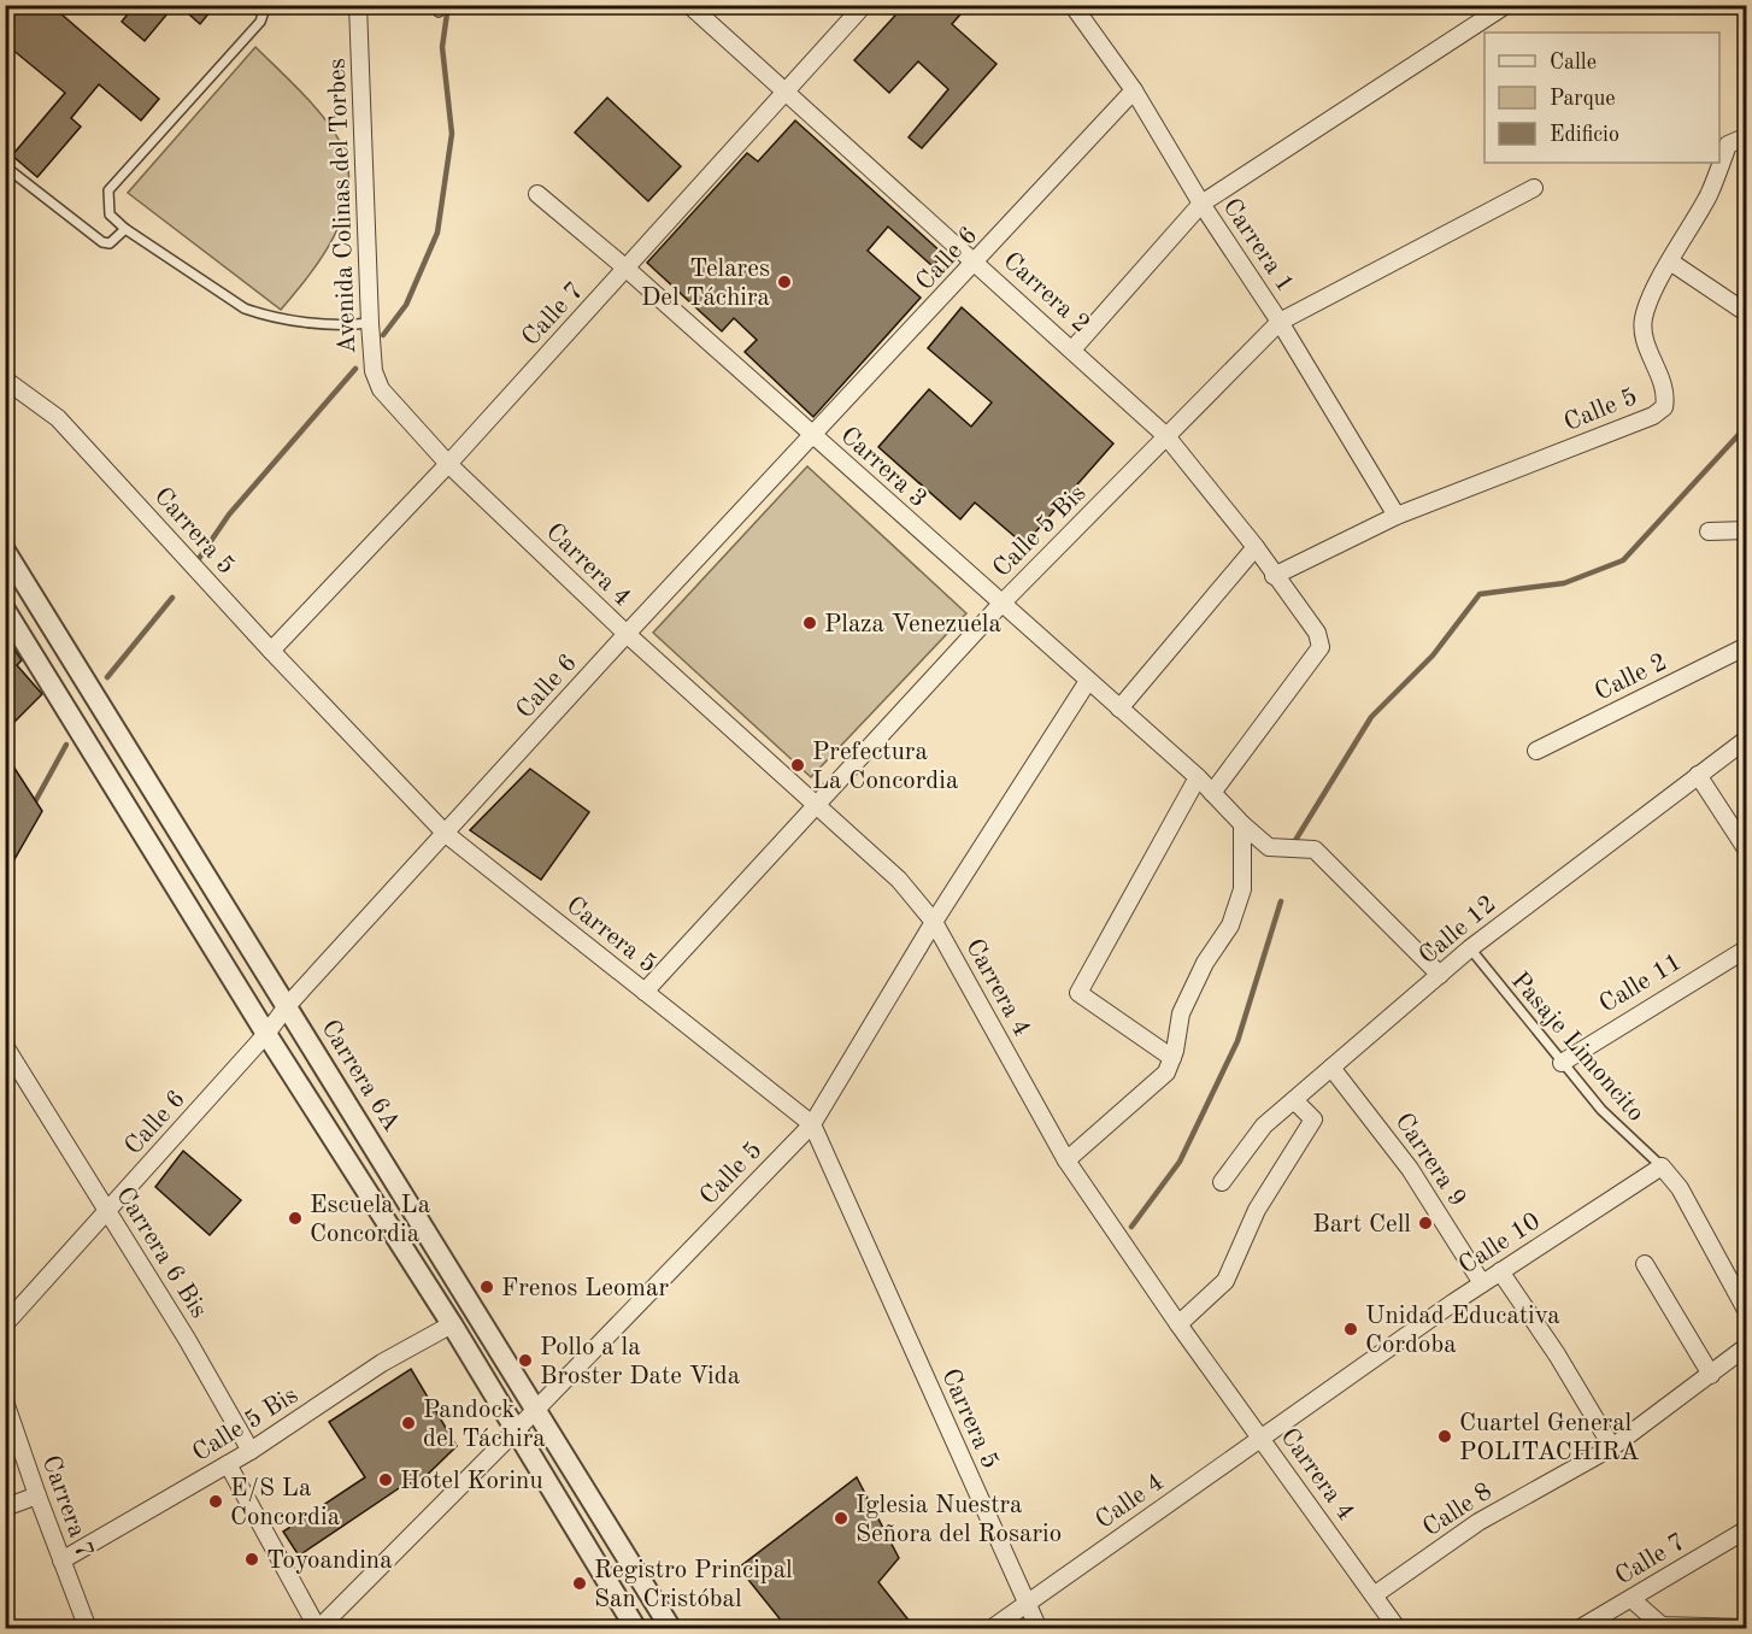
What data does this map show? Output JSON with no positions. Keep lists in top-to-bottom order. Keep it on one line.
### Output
{"streets":{"street":["Avenida Colinas del Torbes","Carrera 1","Calle 6","Carrera 2","Calle 7","Calle 5","Carrera 3","Carrera 5","Calle 5 Bis","Carrera 4","Calle 2","Calle 12","Calle 11","Carrera 6A","Carrera 9","Calle 10","Carrera 6 Bis","Calle 4","Carrera 7","Calle 8"],"lane":["Pasaje Limoncito"]},"crossings":[["Avenida Colinas del Torbes","Calle 7"],["Avenida Colinas del Torbes","Carrera 4"],["Carrera 1","Calle 6"],["Carrera 1","Calle 5"],["Carrera 1","Calle 5 Bis"],["Calle 6","Carrera 2"],["Calle 6","Carrera 3"],["Calle 6","Carrera 5"],["Calle 6","Carrera 4"],["Calle 6","Carrera 6A"],["Calle 6","Carrera 6 Bis"],["Carrera 2","Calle 7"],["Carrera 2","Calle 5"],["Carrera 2","Carrera 3"],["Carrera 2","Calle 5 Bis"],["Calle 7","Carrera 3"],["Calle 7","Carrera 5"],["Calle 7","Carrera 4"],["Calle 5","Carrera 3"],["Calle 5","Carrera 5"],["Calle 5","Carrera 4"],["Calle 5","Carrera 6A"],["Carrera 3","Calle 5 Bis"],["Carrera 3","Calle 12"],["Carrera 5","Calle 5 Bis"],["Carrera 5","Calle 4"],["Calle 5 Bis","Carrera 4"],["Calle 5 Bis","Carrera 6 Bis"],["Calle 5 Bis","Carrera 7"],["Carrera 4","Calle 10"],["Carrera 4","Calle 4"],["Carrera 4","Calle 8"],["Calle 12","Pasaje Limoncito"],["Calle 12","Carrera 9"],["Calle 11","Pasaje Limoncito"],["Pasaje Limoncito","Calle 10"],["Carrera 9","Calle 10"],["Calle 10","Calle 4"]],"places":["Telares Del Táchira","Plaza Venezuela","Prefectura La Concordia","Escuela La Concordia","Bart Cell","Frenos Leomar","Unidad Educativa Cordoba","Pollo a la Broster Date Vida","Pandock del Táchira","Cuartel General POLITACHIRA","Hotel Korinu","E/S La Concordia","Iglesia Nuestra Señora del Rosario","Toyoandina","Registro Principal San Cristóbal"],"legend":["Calle","Parque","Edificio"]}
